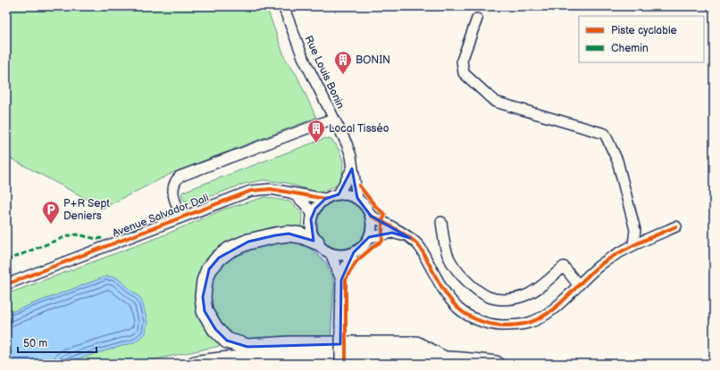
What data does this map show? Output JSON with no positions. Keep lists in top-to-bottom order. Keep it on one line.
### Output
{"streets":{"street":["Rue Louis Bonin","Avenue Salvador Dali"]},"crossings":[["Rue Louis Bonin","Avenue Salvador Dali"]],"places":{"building":["BONIN","Local Tisséo"],"parking":["P+R Sept Deniers"]},"legend":["Piste cyclable","Chemin"],"scale_bar":"50 m"}
